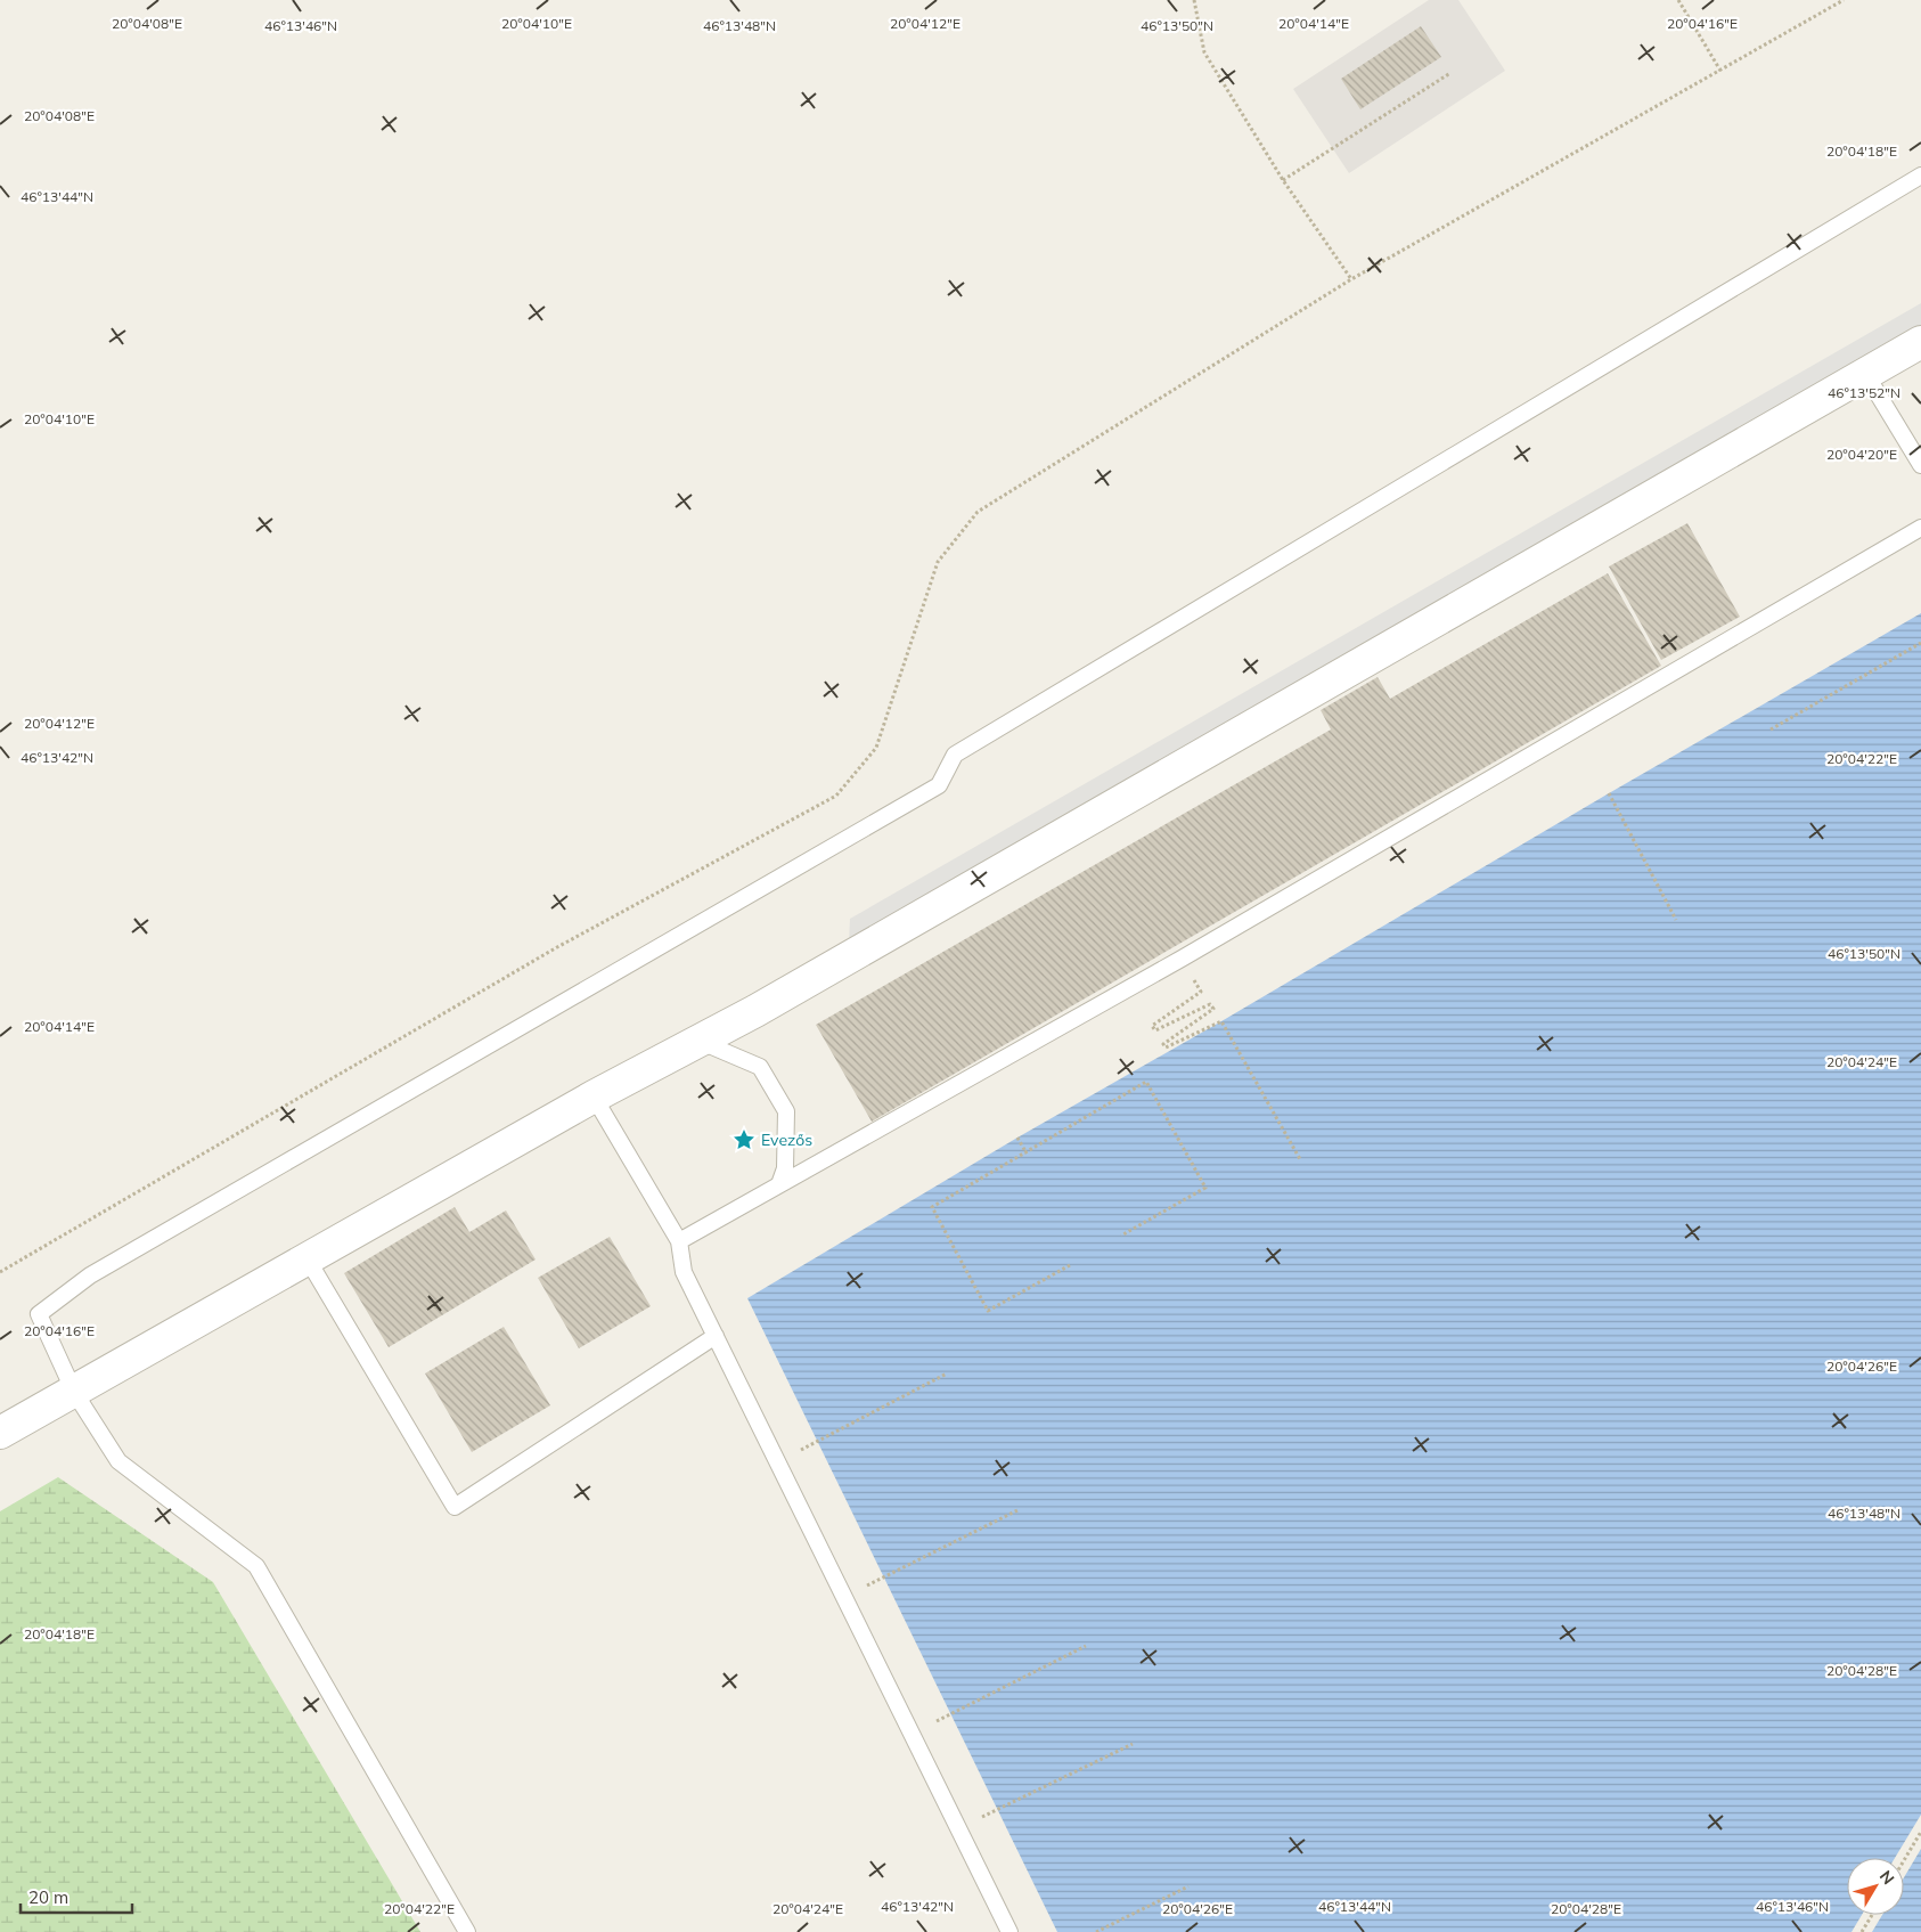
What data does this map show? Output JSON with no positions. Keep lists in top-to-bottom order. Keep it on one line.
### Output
{"places":{"place":["Evezős"]},"scale_bar":"20 m","north":"top right","coordinates":["20°04'08\"E","20°04'10\"E","20°04'12\"E","20°04'14\"E","20°04'16\"E","46°13'48\"N","46°13'50\"N","46°13'46\"N","20°04'18\"E","46°13'44\"N","46°13'52\"N","20°04'20\"E","46°13'42\"N","20°04'22\"E","20°04'24\"E","20°04'26\"E","20°04'28\"E"]}
